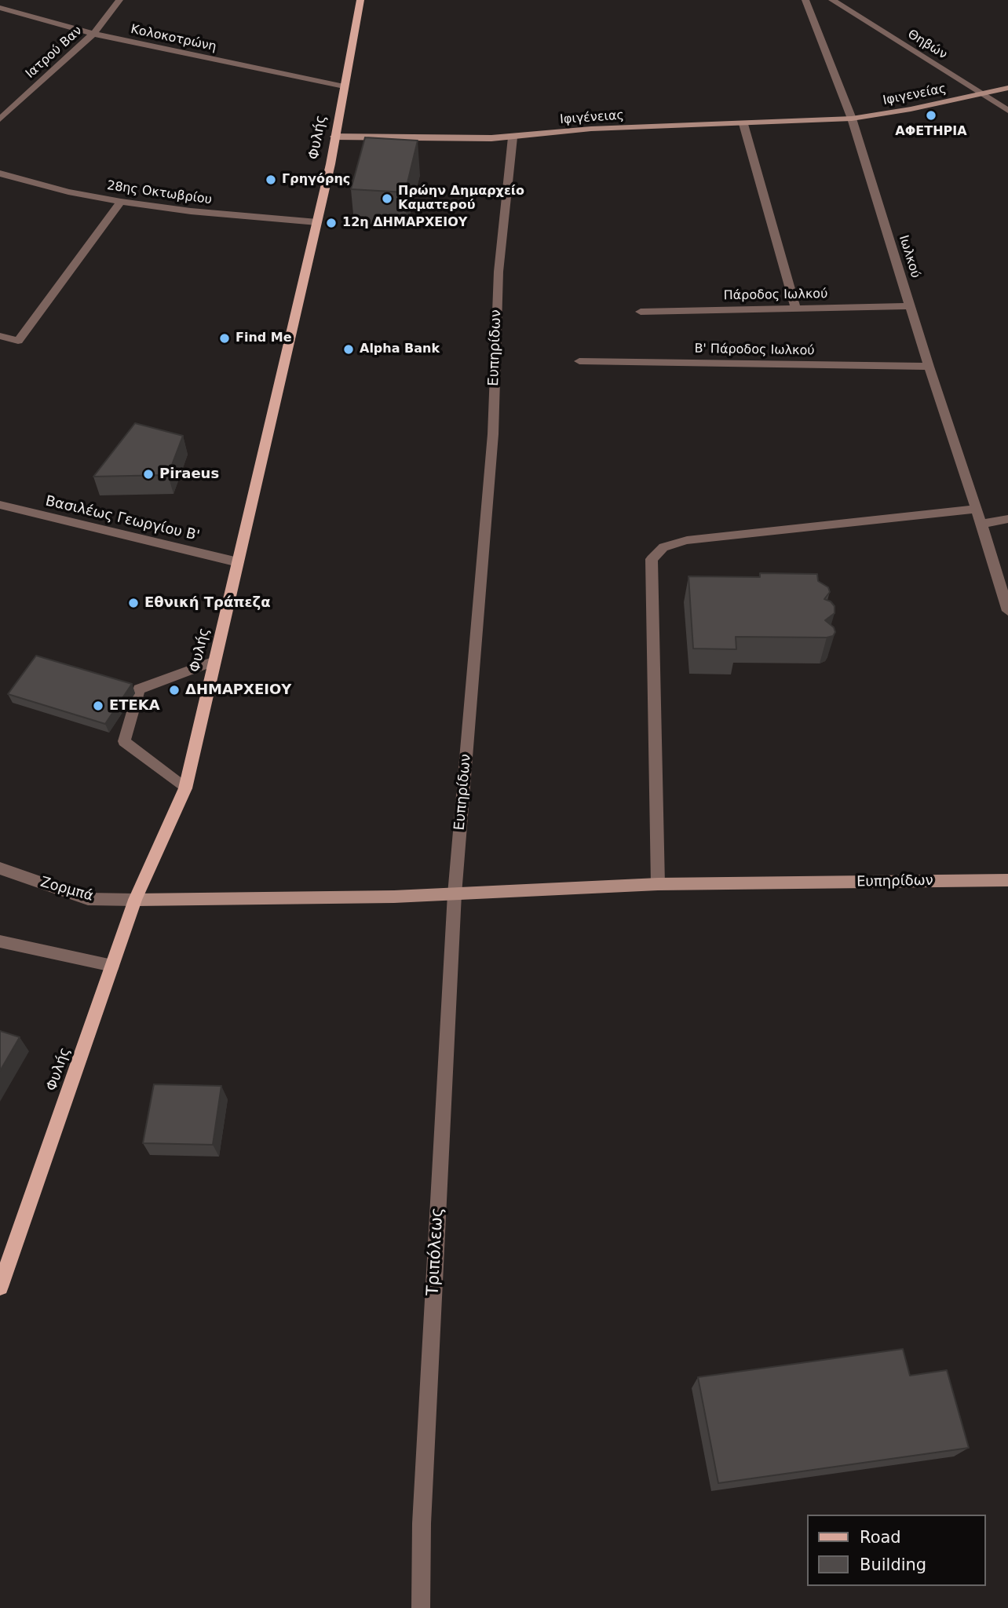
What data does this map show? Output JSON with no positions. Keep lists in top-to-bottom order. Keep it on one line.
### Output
{"streets":{"main road":["Φυλής"],"street":["Κολοκοτρώνη","Θηβών","Ιατρού Βαν","Ιφιγενείας","Ιφιγένειας","28ης Οκτωβρίου","Ιωλκού","Πάροδος Ιωλκού","Ευπηρίδων","Β' Πάροδος Ιωλκού","Βασιλέως Γεωργίου Β'","Ζορμπά","Τριπόλεως"]},"crossings":[["Κολοκοτρώνη","Ιατρού Βαν"],["Κολοκοτρώνη","Φυλής"],["Θηβών","Ιφιγενείας"],["Ιφιγενείας","Ιφιγένειας"],["Ιφιγενείας","Ιωλκού"],["Ιφιγένειας","Φυλής"],["Ιφιγένειας","Ιωλκού"],["Ιφιγένειας","Ευπηρίδων"],["Φυλής","28ης Οκτωβρίου"],["Φυλής","Βασιλέως Γεωργίου Β'"],["Φυλής","Ζορμπά"],["Ιωλκού","Πάροδος Ιωλκού"],["Ιωλκού","Β' Πάροδος Ιωλκού"],["Ευπηρίδων","Τριπόλεως"]],"places":["ΑΦΕΤΗΡΙΑ","Γρηγόρης","Πρώην Δημαρχείο Καματερού","12η ΔΗΜΑΡΧΕΙΟΥ","Find Me","Alpha Bank","Piraeus","Εθνική Τράπεζα","ΔΗΜΑΡΧΕΙΟΥ","ΕΤΕΚΑ"],"legend":["Road","Building"]}
